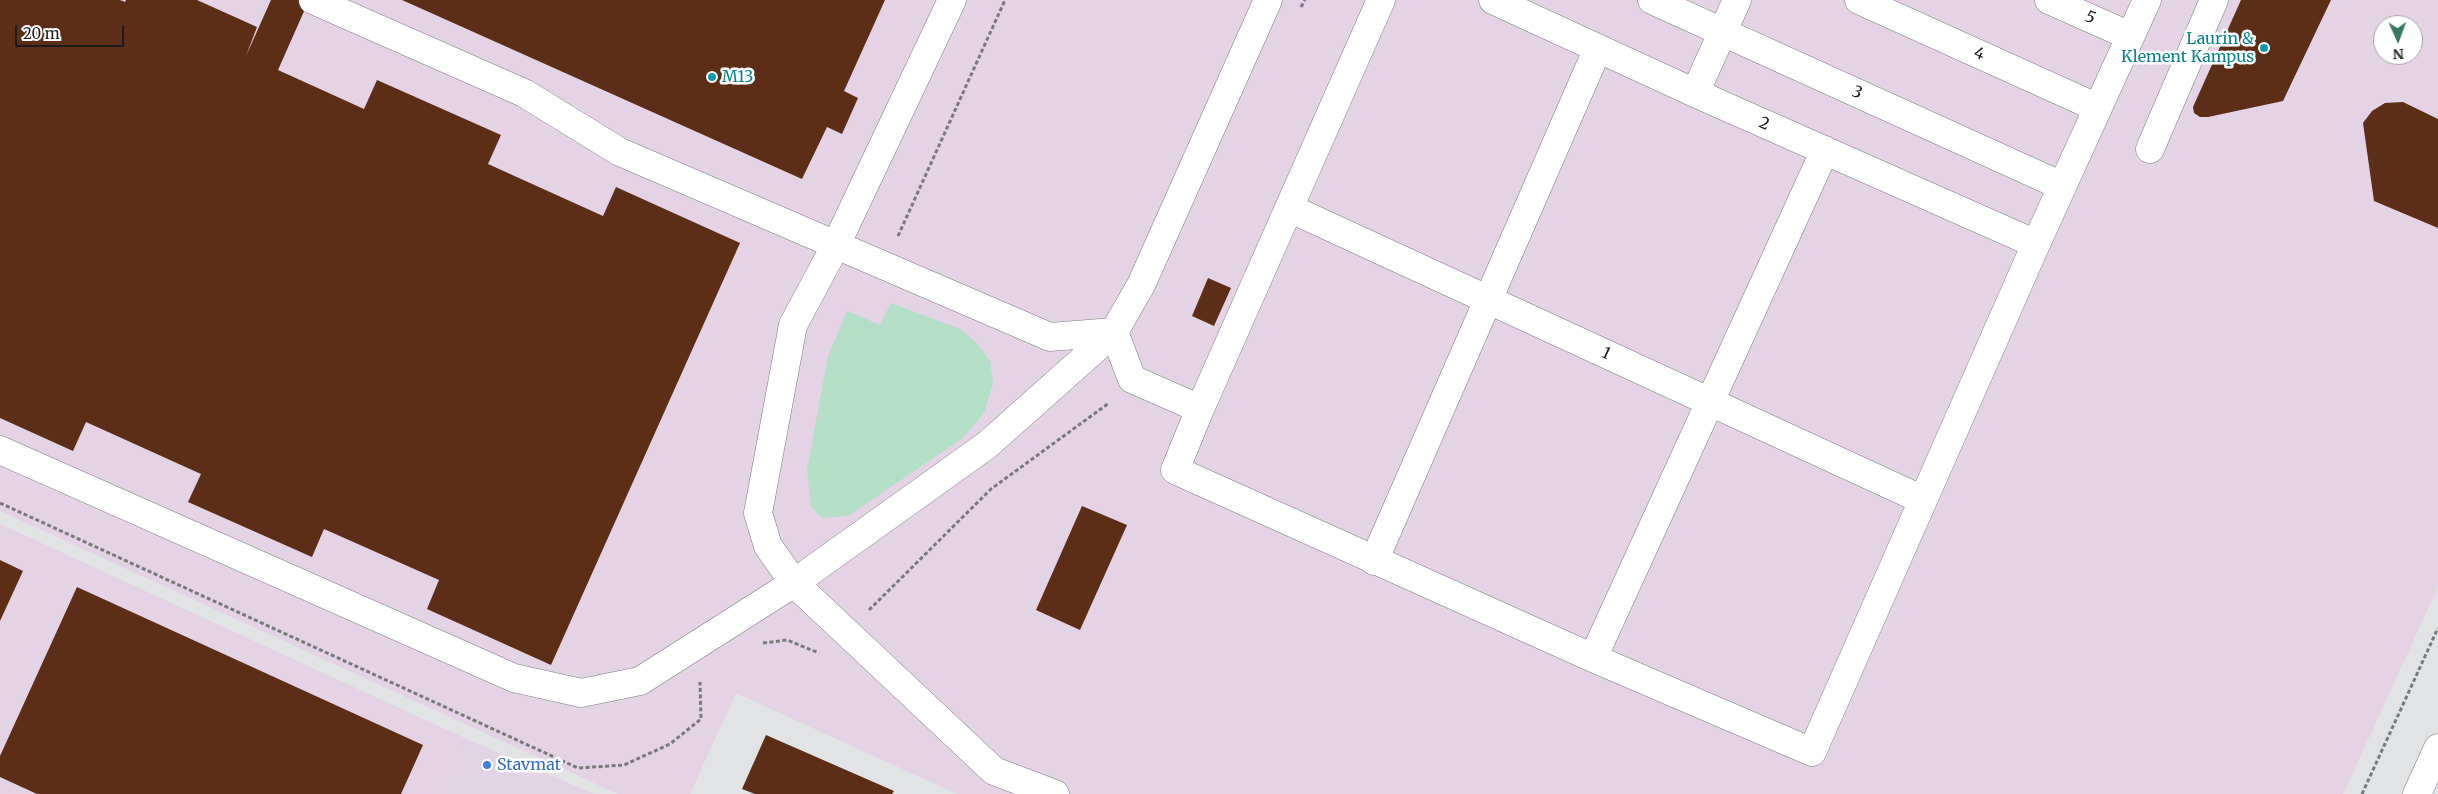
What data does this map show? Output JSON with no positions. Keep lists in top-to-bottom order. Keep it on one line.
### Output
{"streets":{"street":["5","4","3","2","1"]},"places":["Laurin & Klement Kampus","M13","Stavmat"],"scale_bar":"20 m","north":"bottom"}
